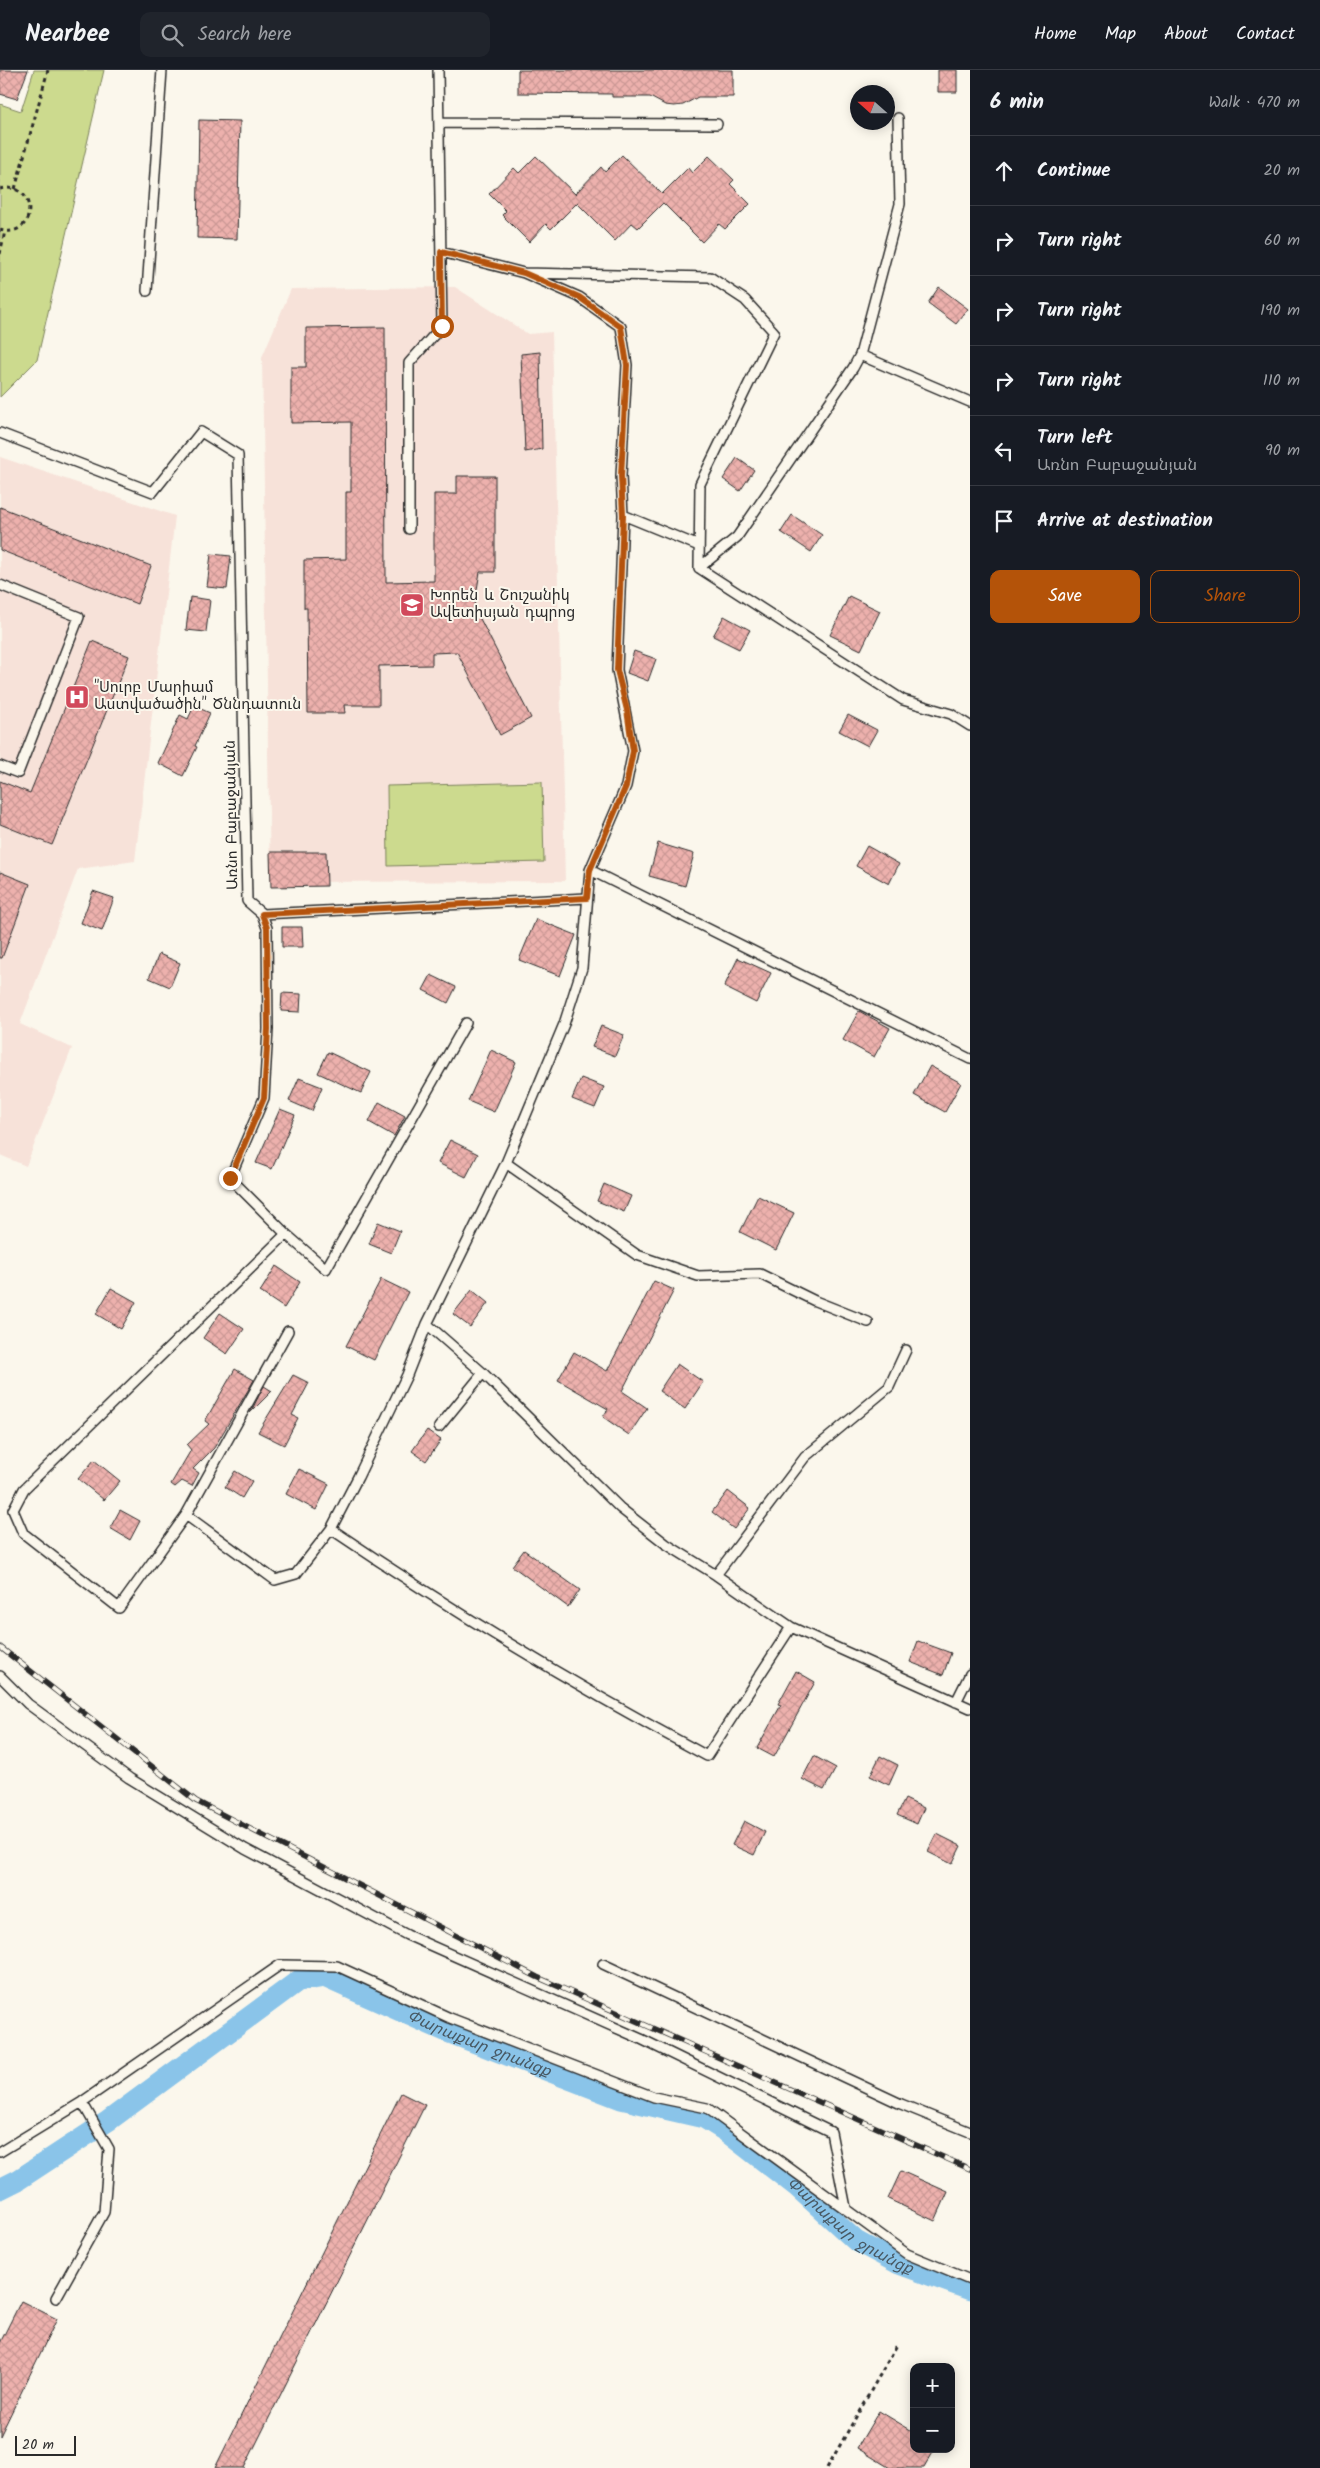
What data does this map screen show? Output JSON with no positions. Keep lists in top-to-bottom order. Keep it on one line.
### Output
{"streets":{"lane":["Առնո Բաբաջանյան"]},"water":["Փարաքար ջրանցք"],"places":{"school or university":["Խորեն և Շուշանիկ Ավետիսյան դպրոց"],"hospital":["\"Սուրբ Մարիամ Աստվածածին\" Ծննդատուն"]},"scale_bar":"20 m","north":"left","page":{"header":"Nearbee","search":"Search here","nav":["Home","Map","About","Contact"],"heading":["6 min","Walk · 470 m"],"list":[["Continue","20 m"],["Turn right","60 m"],["Turn right","190 m"],["Turn right","110 m"],["Turn left","Առնո Բաբաջանյան","90 m"],"Arrive at destination"],"buttons":["Save","Share"],"map_buttons":["+","−"],"scale":"20 m"}}
